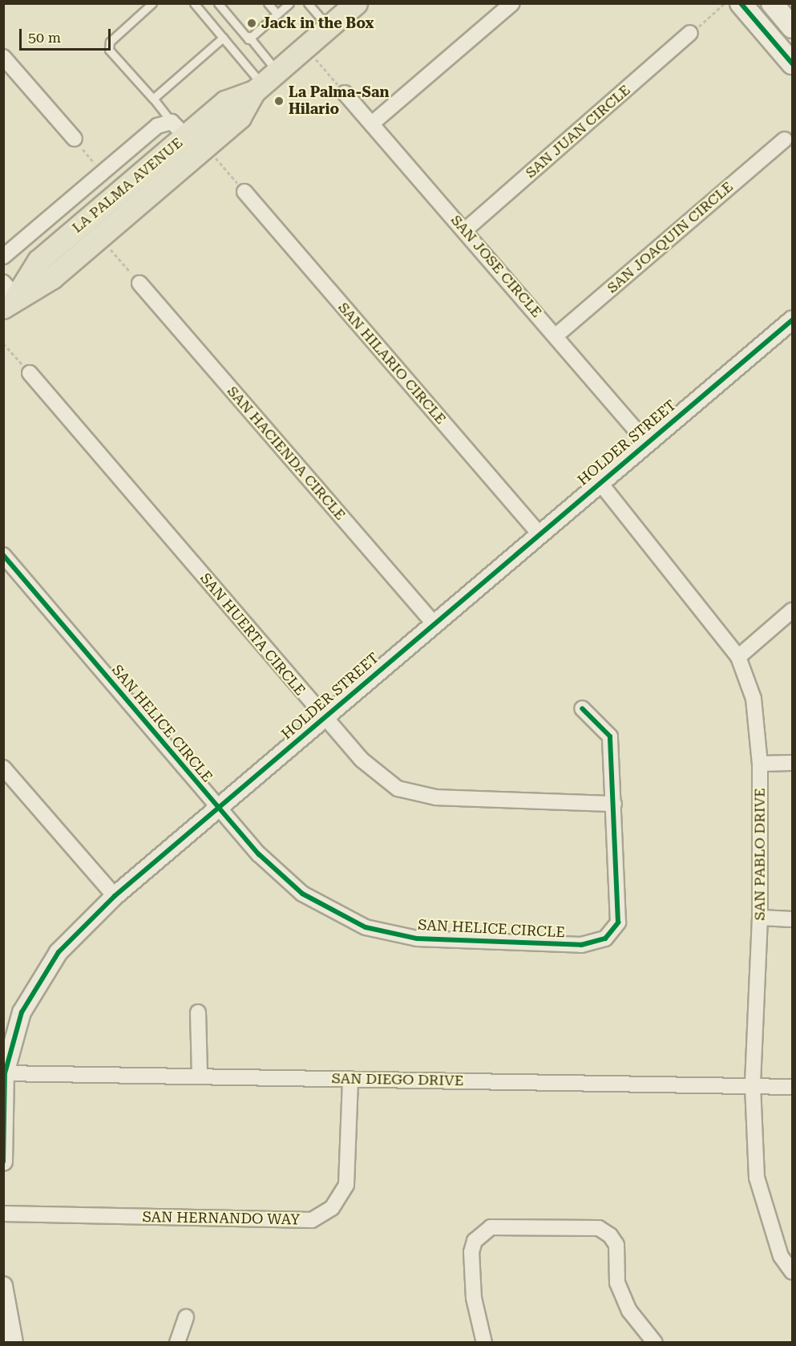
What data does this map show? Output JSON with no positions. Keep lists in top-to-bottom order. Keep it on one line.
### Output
{"streets":{"main road":["LA PALMA AVENUE"],"street":["SAN JUAN CIRCLE","SAN JOAQUIN CIRCLE","SAN JOSE CIRCLE","SAN HILARIO CIRCLE","HOLDER STREET","SAN HACIENDA CIRCLE","SAN HUERTA CIRCLE","SAN HELICE CIRCLE","SAN PABLO DRIVE","SAN DIEGO DRIVE","SAN HERNANDO WAY"]},"crossings":[["SAN JUAN CIRCLE","SAN JOSE CIRCLE"],["SAN JOAQUIN CIRCLE","SAN JOSE CIRCLE"],["SAN JOSE CIRCLE","HOLDER STREET"],["SAN HILARIO CIRCLE","HOLDER STREET"],["HOLDER STREET","SAN HACIENDA CIRCLE"],["HOLDER STREET","SAN HUERTA CIRCLE"],["HOLDER STREET","SAN HELICE CIRCLE"],["HOLDER STREET","SAN PABLO DRIVE"],["HOLDER STREET","SAN DIEGO DRIVE"],["SAN HUERTA CIRCLE","SAN HELICE CIRCLE"],["SAN PABLO DRIVE","SAN DIEGO DRIVE"],["SAN DIEGO DRIVE","SAN HERNANDO WAY"]],"places":["Jack in the Box","La Palma-San Hilario"],"scale_bar":"50 m"}
